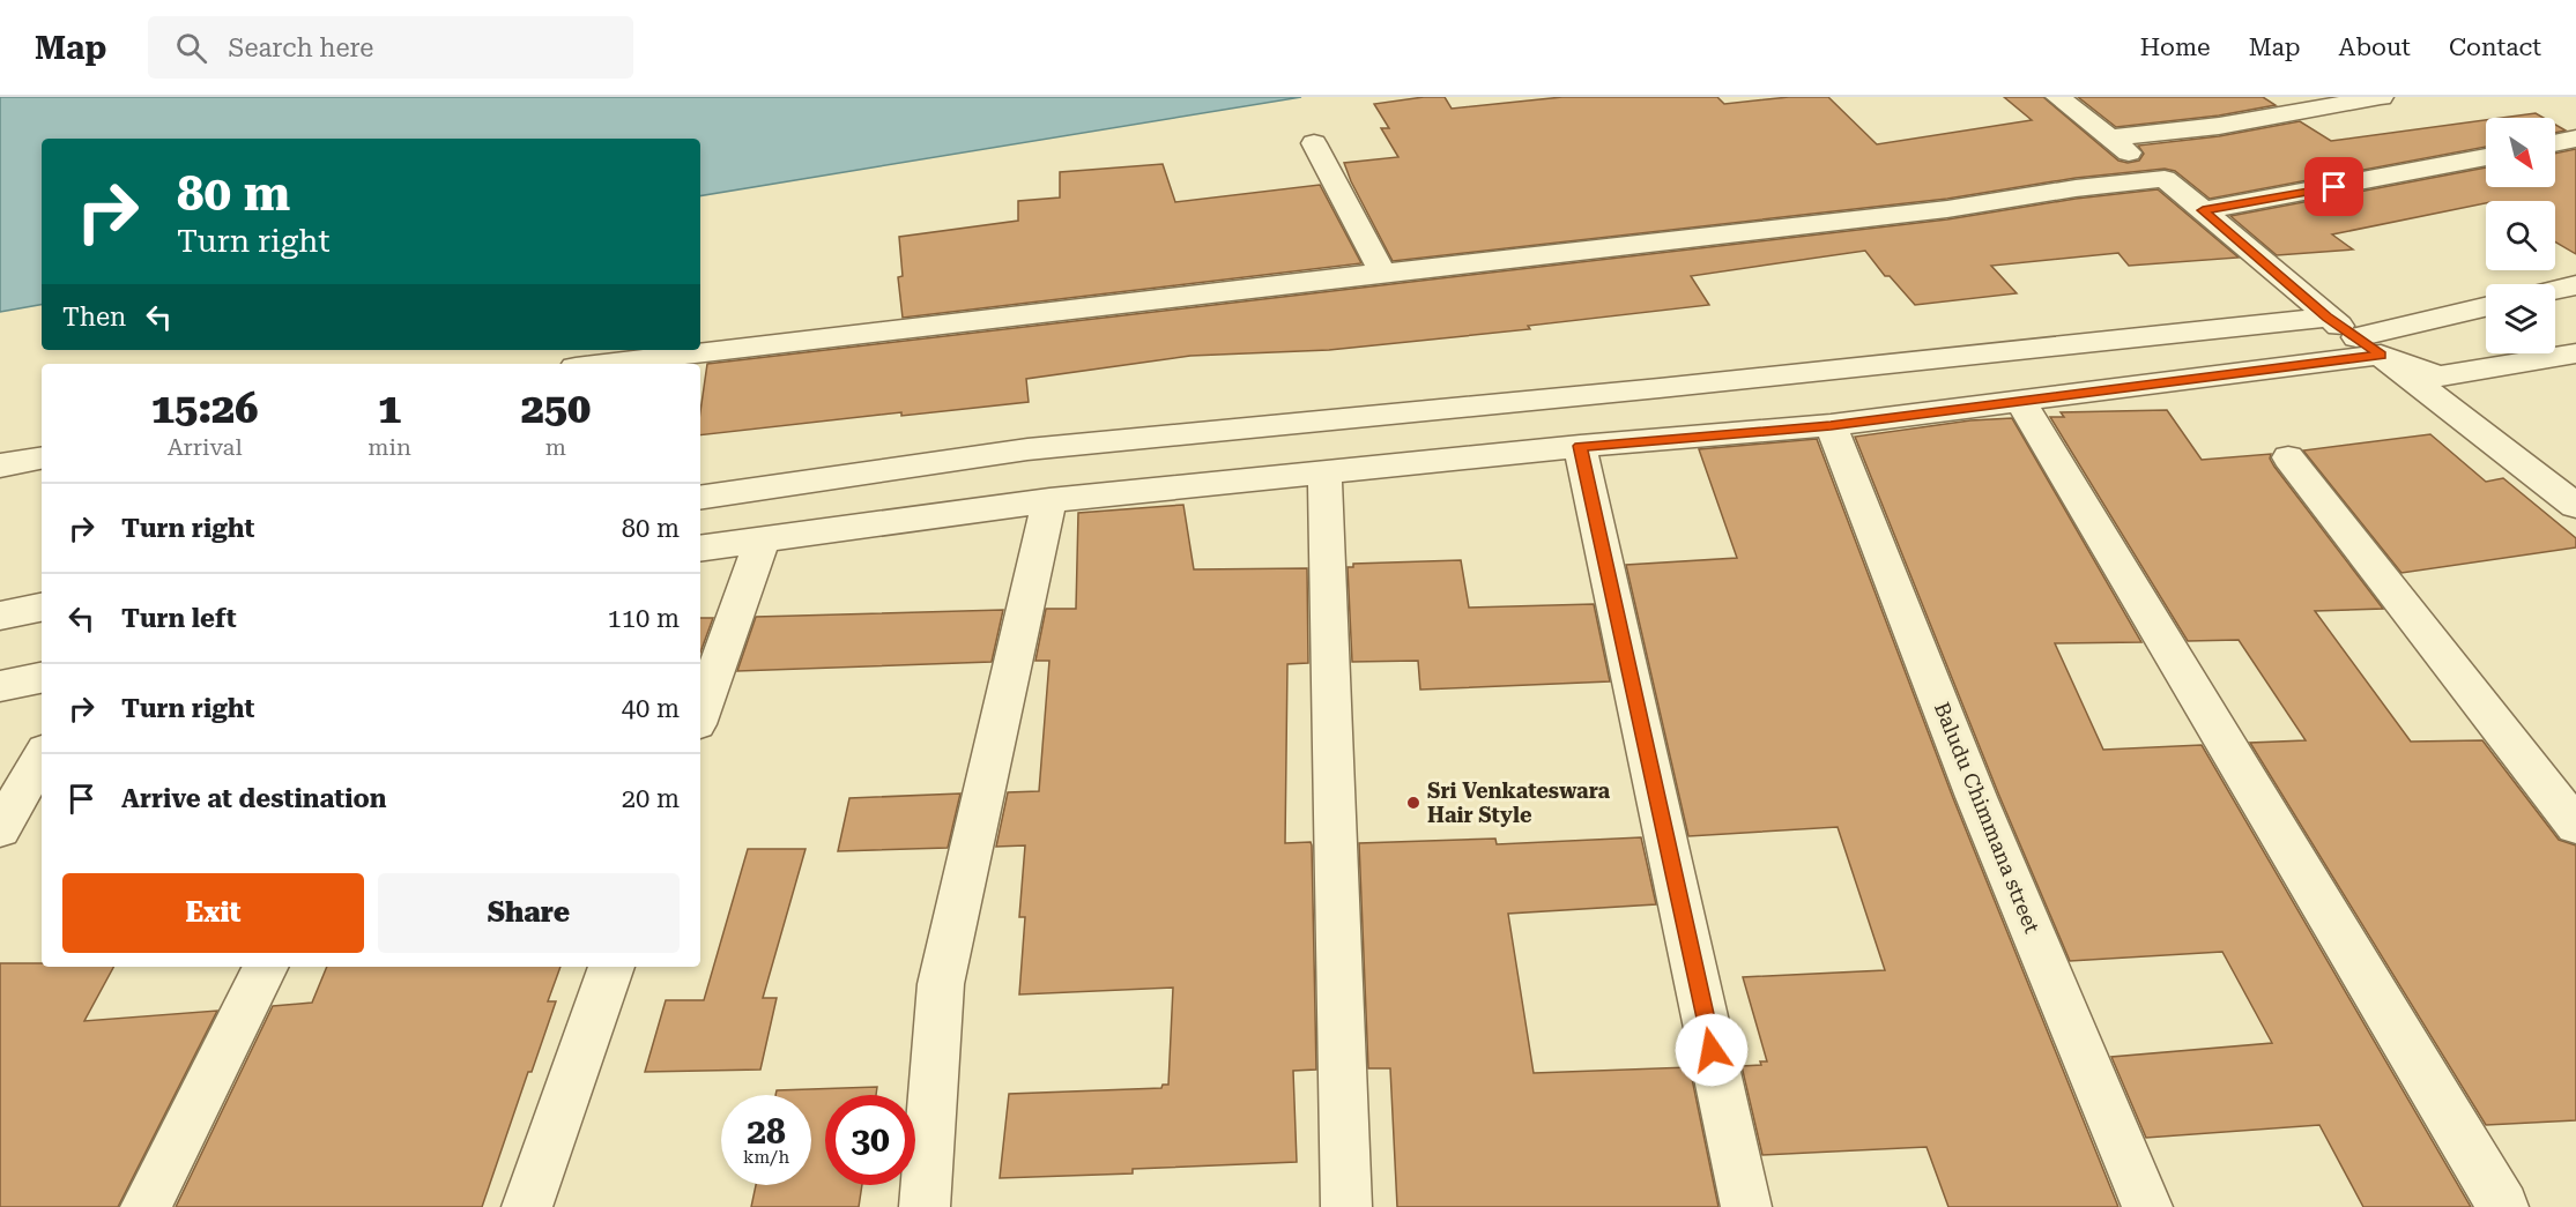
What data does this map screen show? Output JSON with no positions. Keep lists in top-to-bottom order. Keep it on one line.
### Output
{"streets":{"street":["Baludu Chimmana street"]},"places":["Sri Venkateswara Hair Style"],"north":"bottom right","page":{"header":"Map","search":"Search here","nav":["Home","Map","About","Contact"],"turn":["80 m","Turn right"],"then":"Then","eta":["15:26","Arrival","1","min","250","m"],"list":[{"name":"Turn right","value":"80 m"},{"name":"Turn left","value":"110 m"},{"name":"Turn right","value":"40 m"},{"name":"Arrive at destination","value":"20 m"}],"buttons":["Exit","Share"],"speed":"28 km/h","limit":"30"}}
